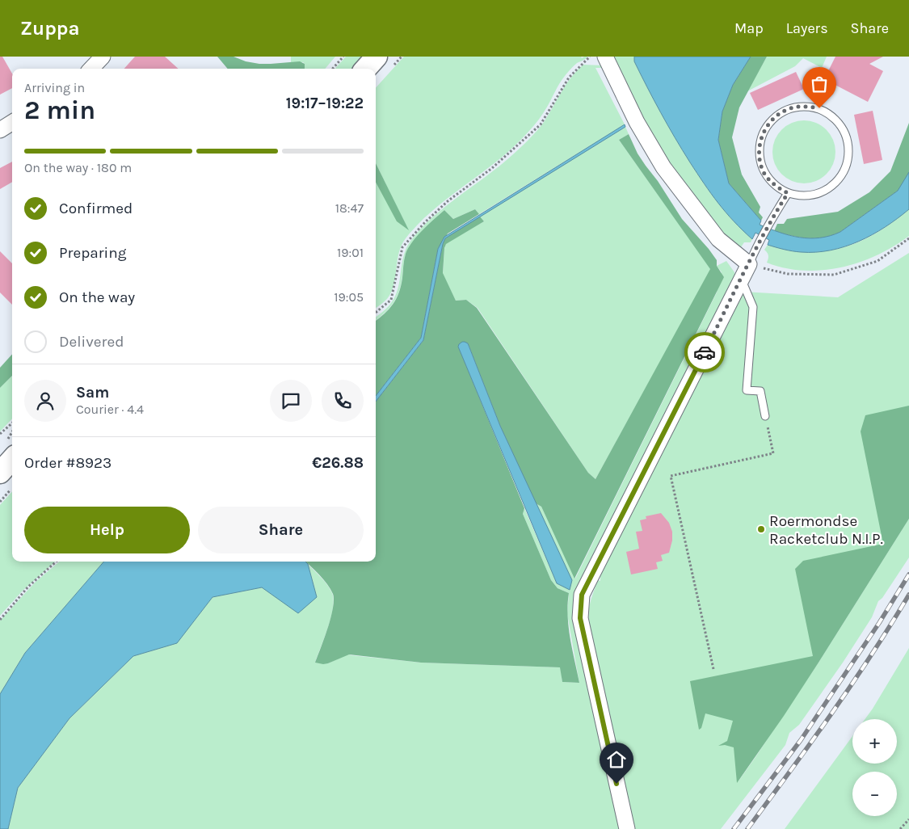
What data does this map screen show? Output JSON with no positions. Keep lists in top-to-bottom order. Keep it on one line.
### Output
{"places":["Roermondse Racketclub N.I.P."],"page":{"header":"Zuppa","nav":["Map","Layers","Share"],"heading":["2 min","Arriving in","19:17–19:22"],"panel":["Sam","Courier · 4.4","Order #8923","€26.88"],"bar":"On the way · 180 m","list":[["Confirmed","18:47"],["Preparing","19:01"],["On the way","19:05"],"Delivered"],"buttons":["Help","Share"],"map_buttons":["+","−"]}}
